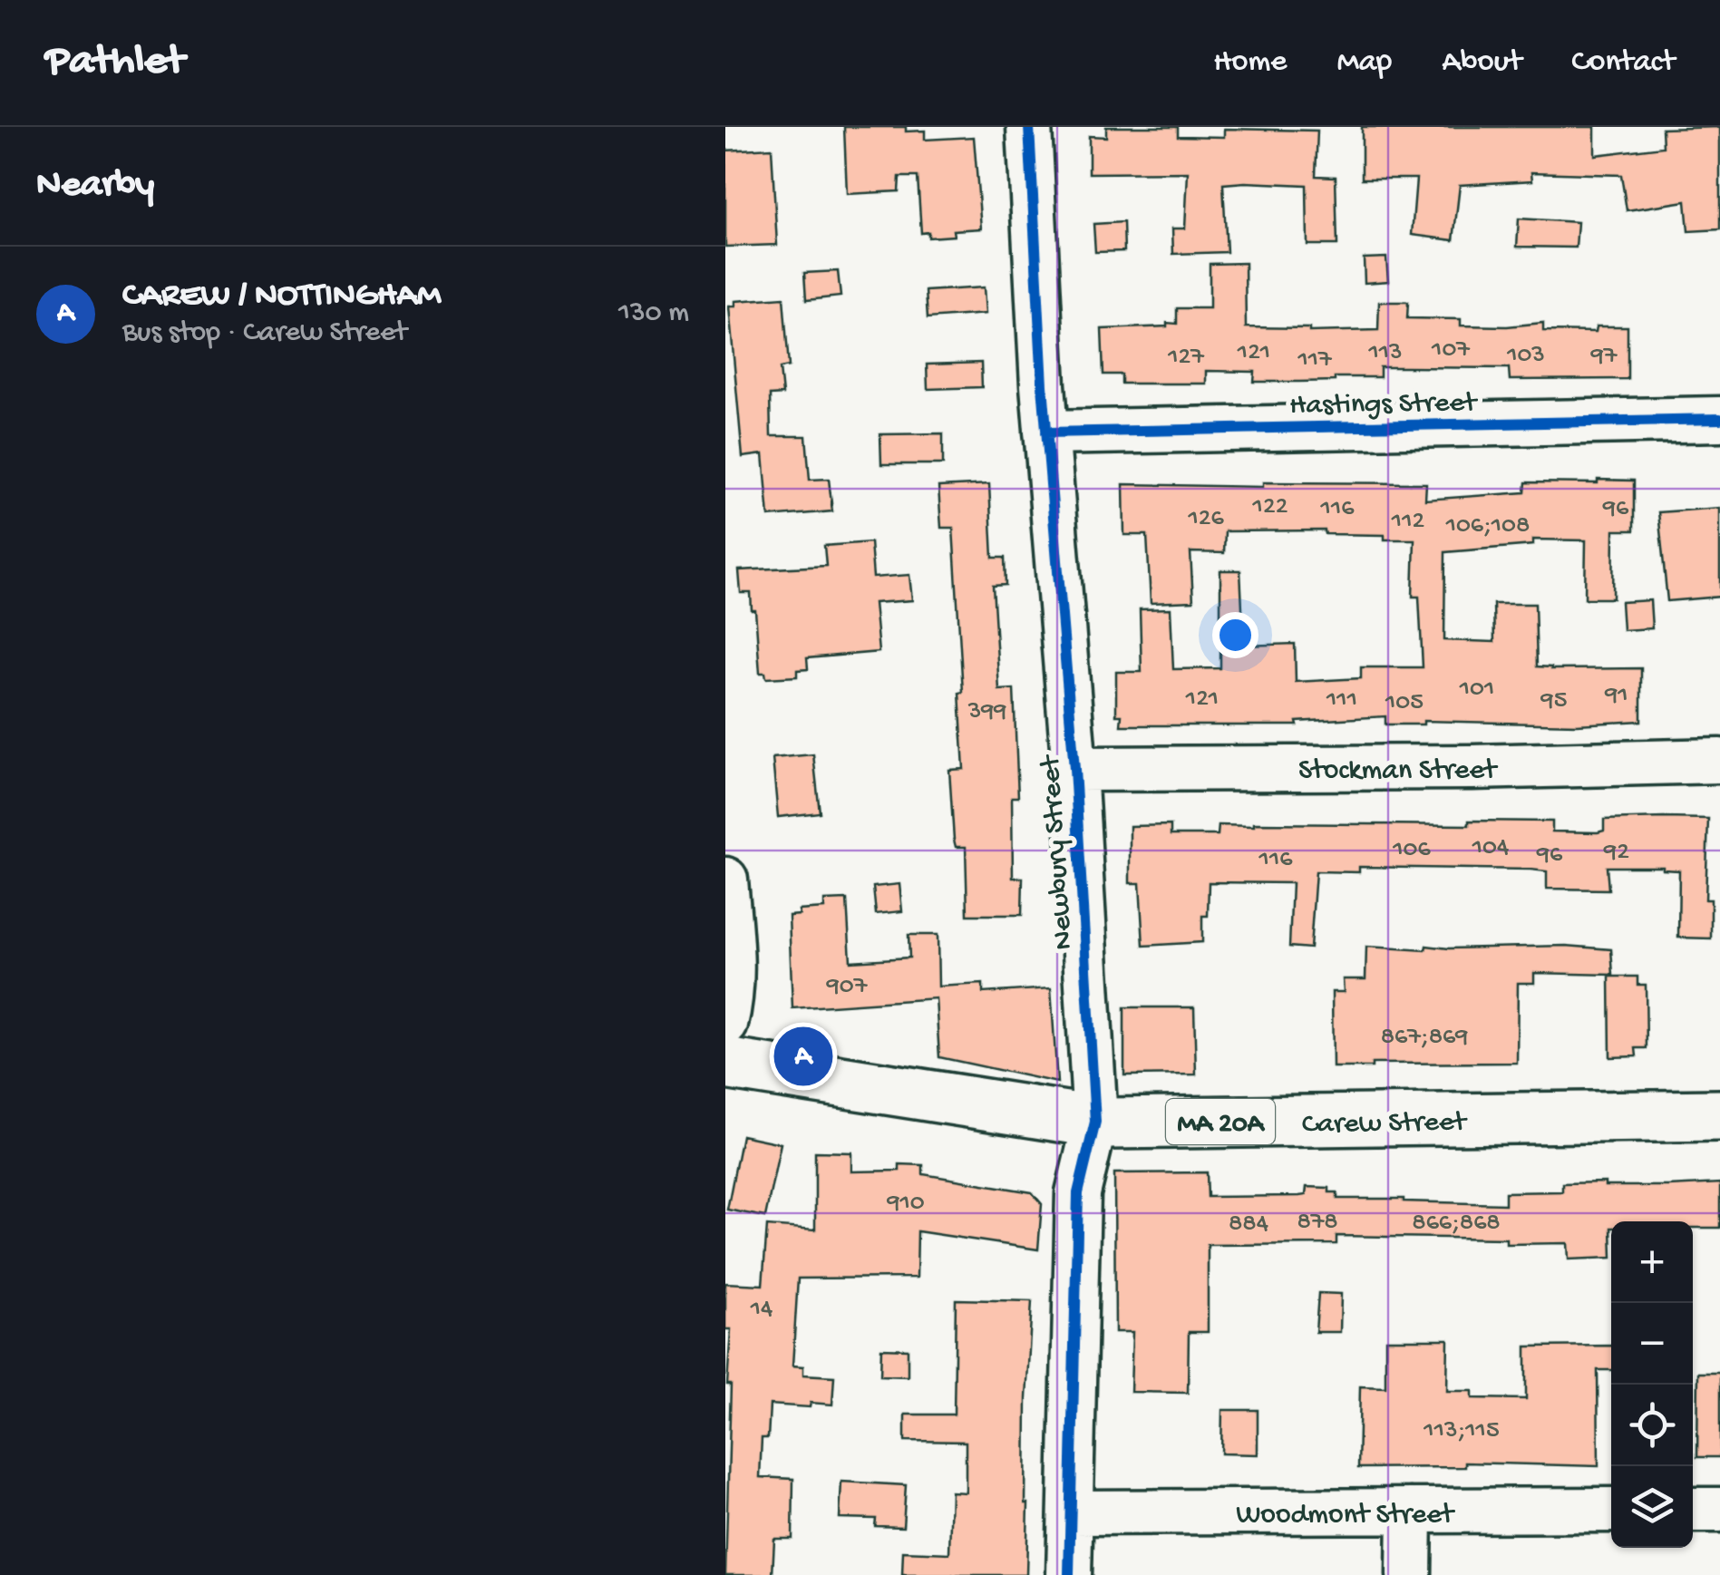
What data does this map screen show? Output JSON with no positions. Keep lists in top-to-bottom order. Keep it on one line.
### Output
{"streets":{"main road":["Carew Street","MA 20A"],"street":["Hastings Street","Stockman Street","Newbury Street","Woodmont Street"]},"crossings":[["Hastings Street","Newbury Street"],["Stockman Street","Newbury Street"],["Newbury Street","Carew Street"],["Newbury Street","Woodmont Street"]],"house_numbers":["107","121","113","103","97","127","117","122","116","96","126","112","106;108","101","91","121","111","95","105","399","104","106","92","96","116","907","867;869","910","878","866;868","884","14","113;115"],"page":{"header":"Pathlet","nav":["Home","Map","About","Contact"],"heading":"Nearby","list":[{"mark":"A","name":"CAREW / NOTTINGHAM","note":"Bus stop · Carew Street","value":"130 m"}],"pins":"A","map_buttons":["+","−"]}}
